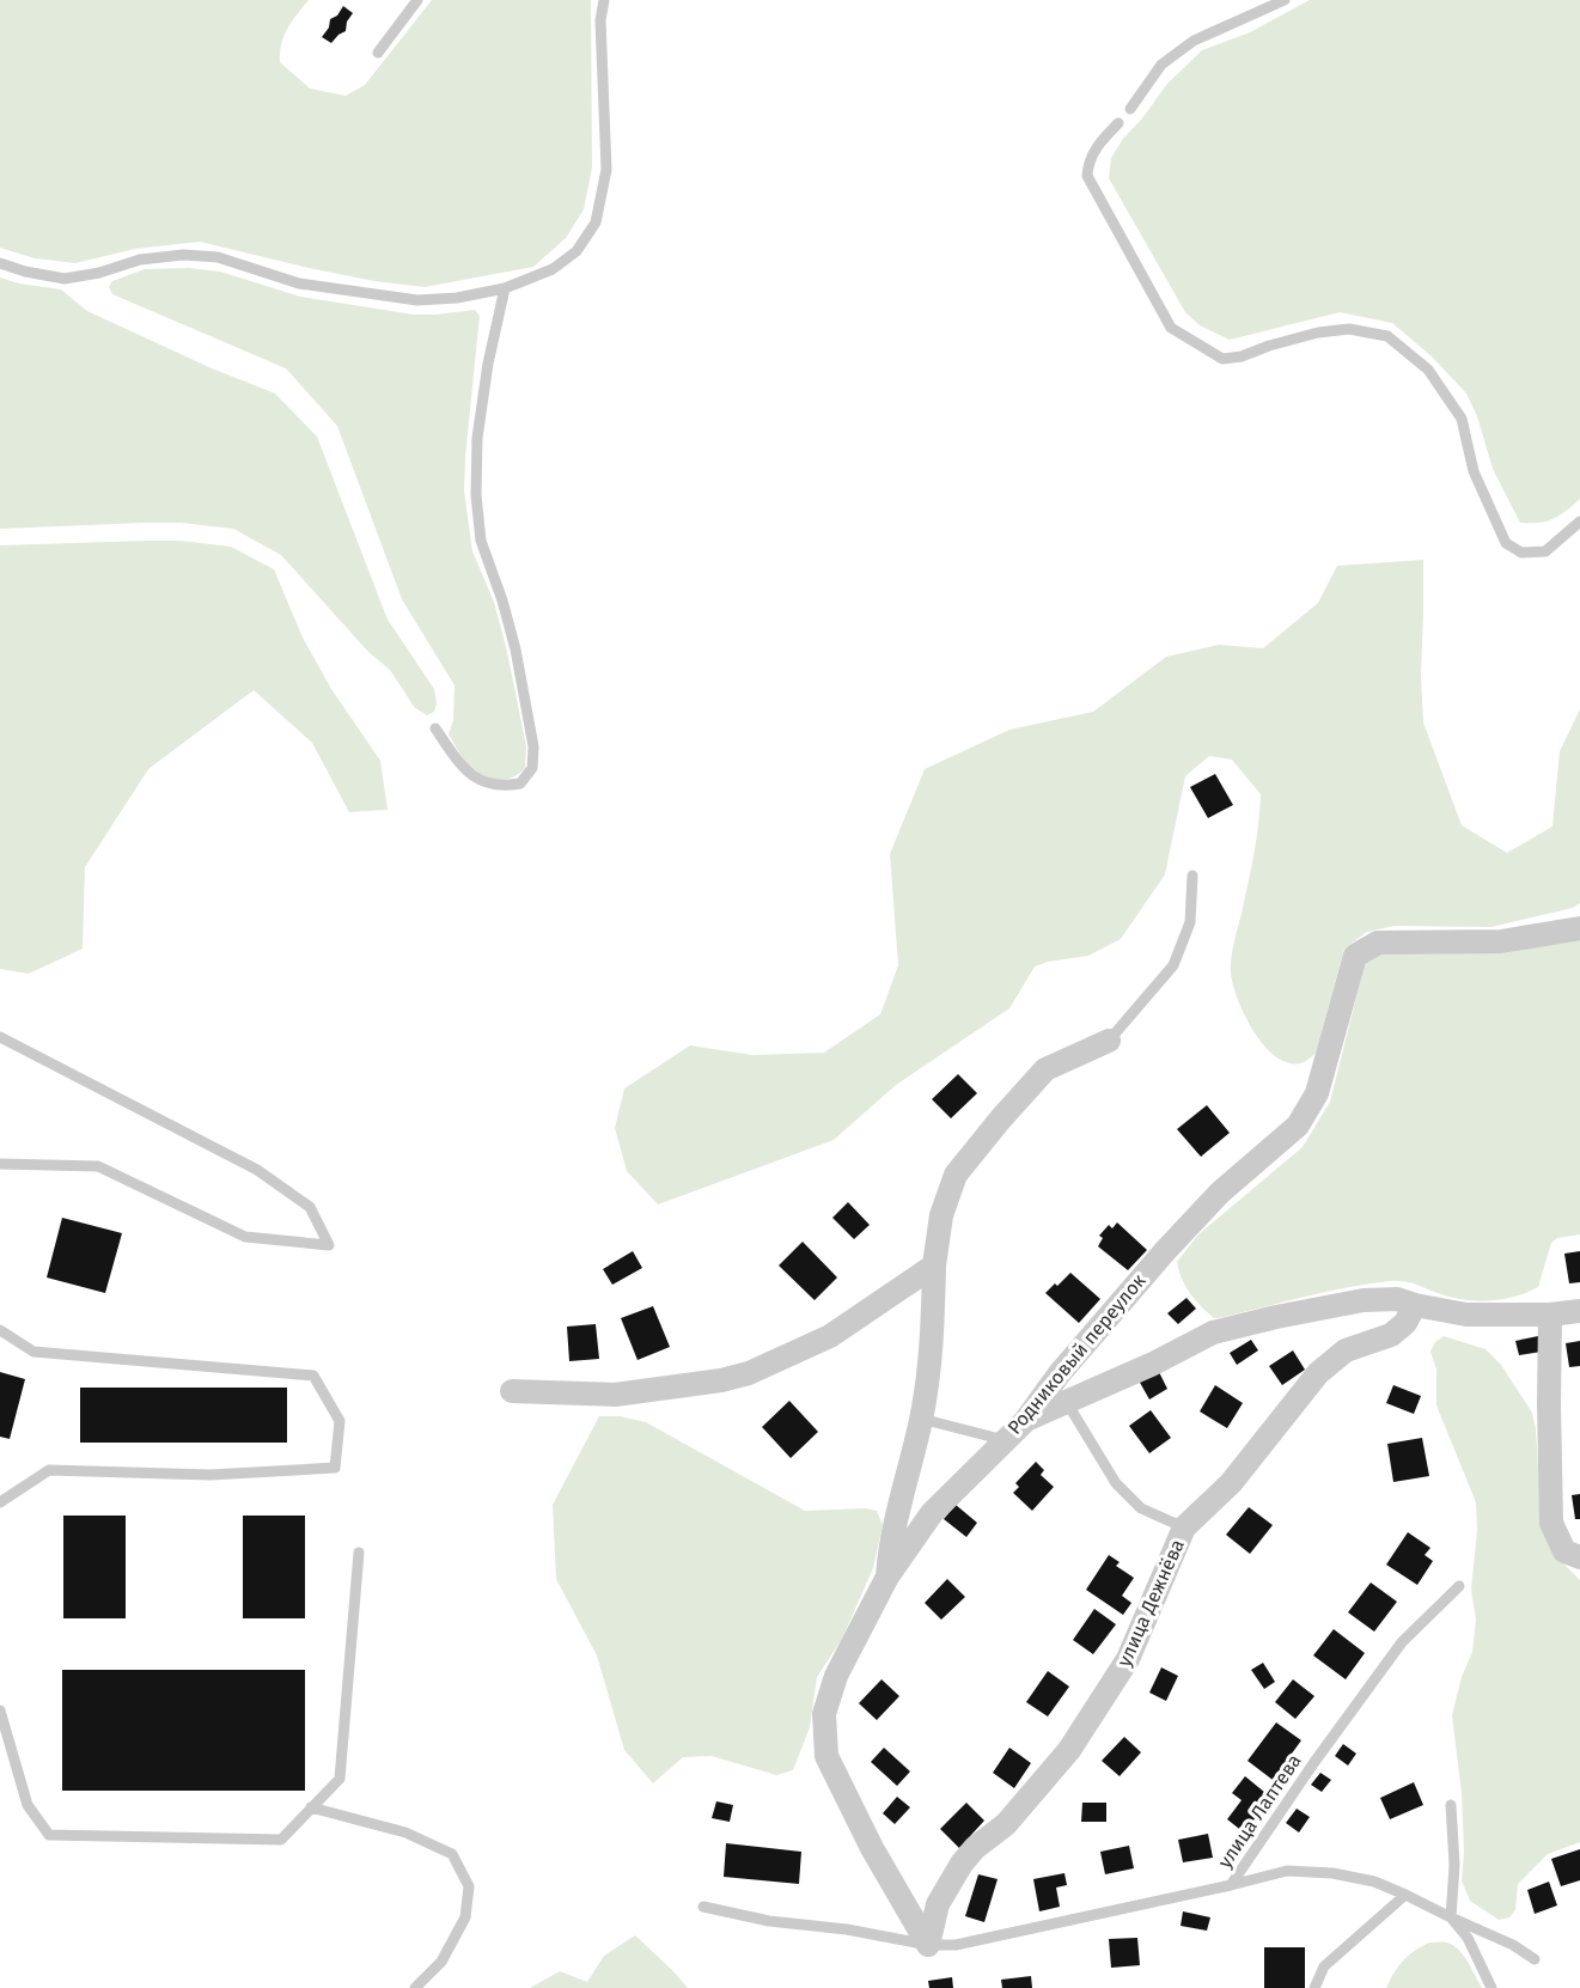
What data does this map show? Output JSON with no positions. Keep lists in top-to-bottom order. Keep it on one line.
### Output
{"streets":{"street":["Родниковый переулок","улица Дежнёва"],"lane":["улица Лаптева"]},"crossings":[["Родниковый переулок","улица Дежнёва"],["Родниковый переулок","улица Лаптева"],["улица Дежнёва","улица Лаптева"]]}
